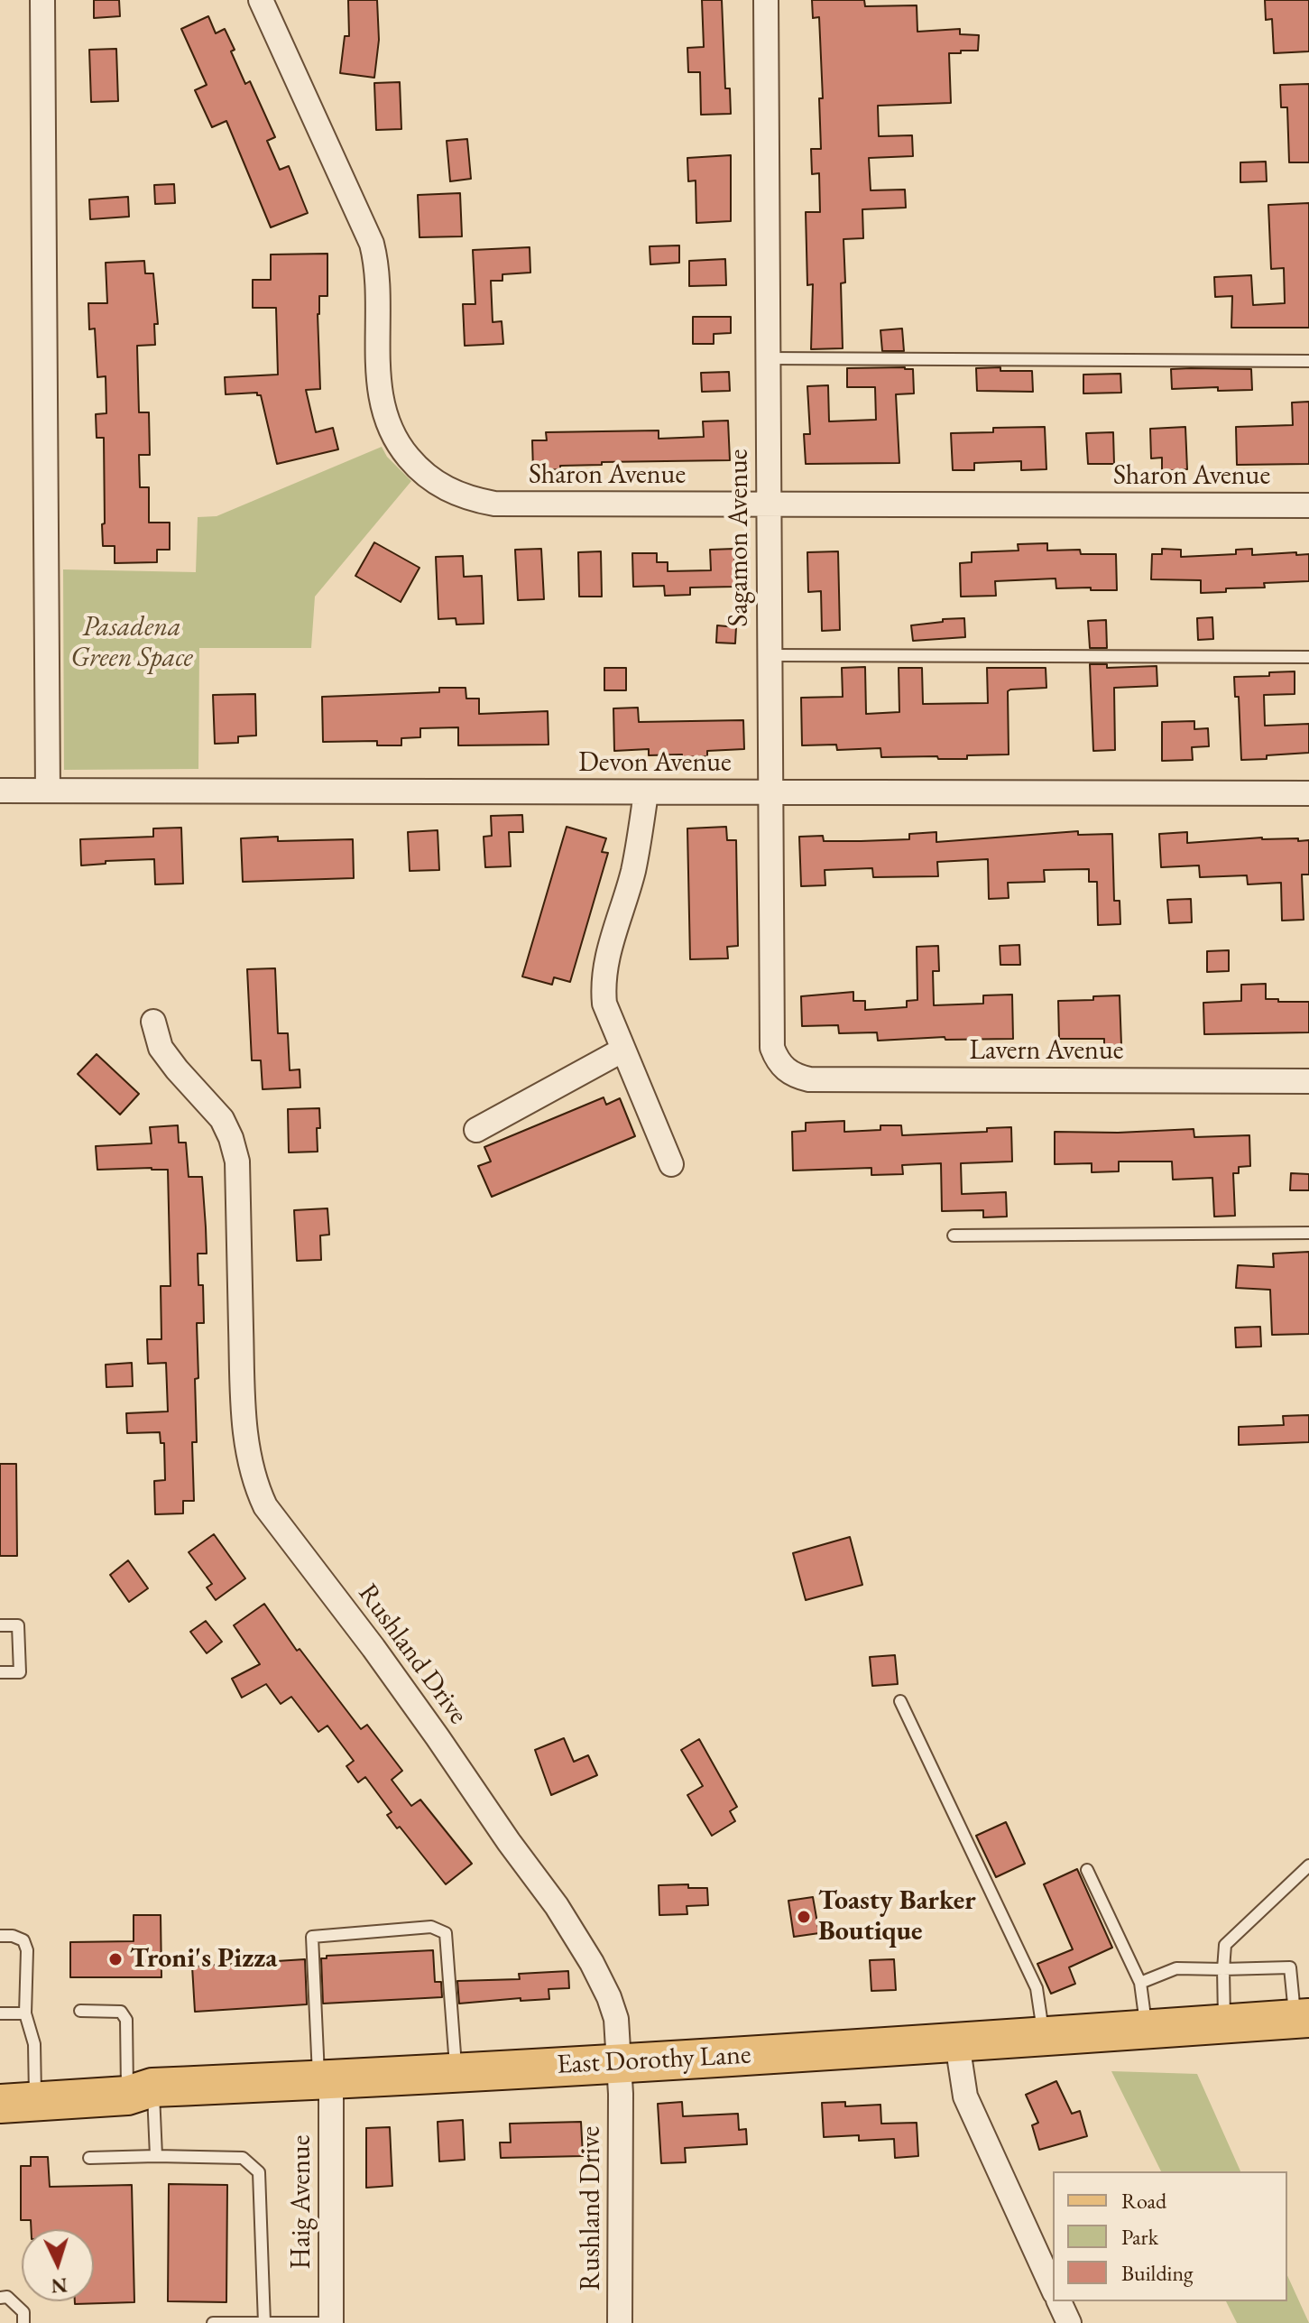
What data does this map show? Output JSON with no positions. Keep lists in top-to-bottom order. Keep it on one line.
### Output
{"streets":{"main road":["East Dorothy Lane"],"street":["Sharon Avenue","Sagamon Avenue","Devon Avenue","Lavern Avenue","Rushland Drive","Haig Avenue"]},"crossings":[["Sharon Avenue","Sagamon Avenue"],["Sagamon Avenue","Devon Avenue"],["Sagamon Avenue","Lavern Avenue"],["Rushland Drive","East Dorothy Lane"],["East Dorothy Lane","Haig Avenue"]],"parks":["Pasadena Green Space"],"places":["Toasty Barker Boutique","Troni's Pizza"],"legend":["Road","Park","Building"],"north":"bottom"}
